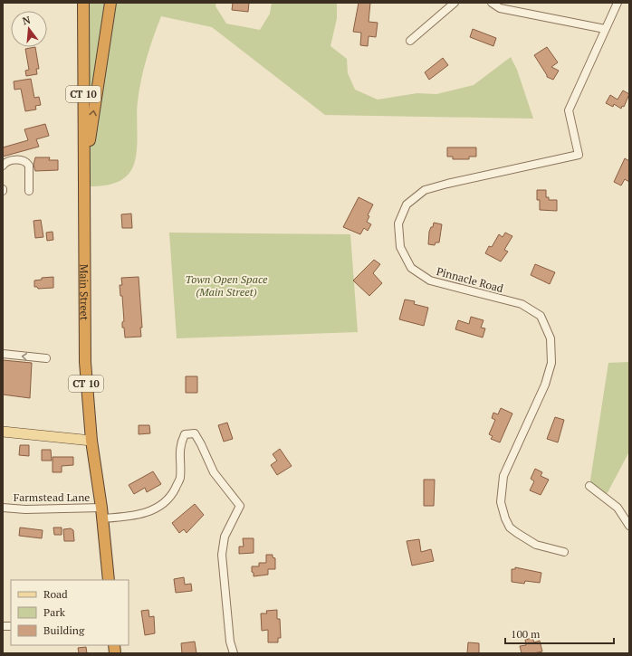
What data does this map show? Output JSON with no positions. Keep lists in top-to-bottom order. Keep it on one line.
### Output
{"streets":{"highway":["CT 10","Main Street"],"street":["Pinnacle Road","Farmstead Lane"]},"crossings":[["Main Street","Farmstead Lane"]],"parks":["Town Open Space (Main Street)"],"legend":["Road","Park","Building"],"scale_bar":"100 m","north":"top"}
